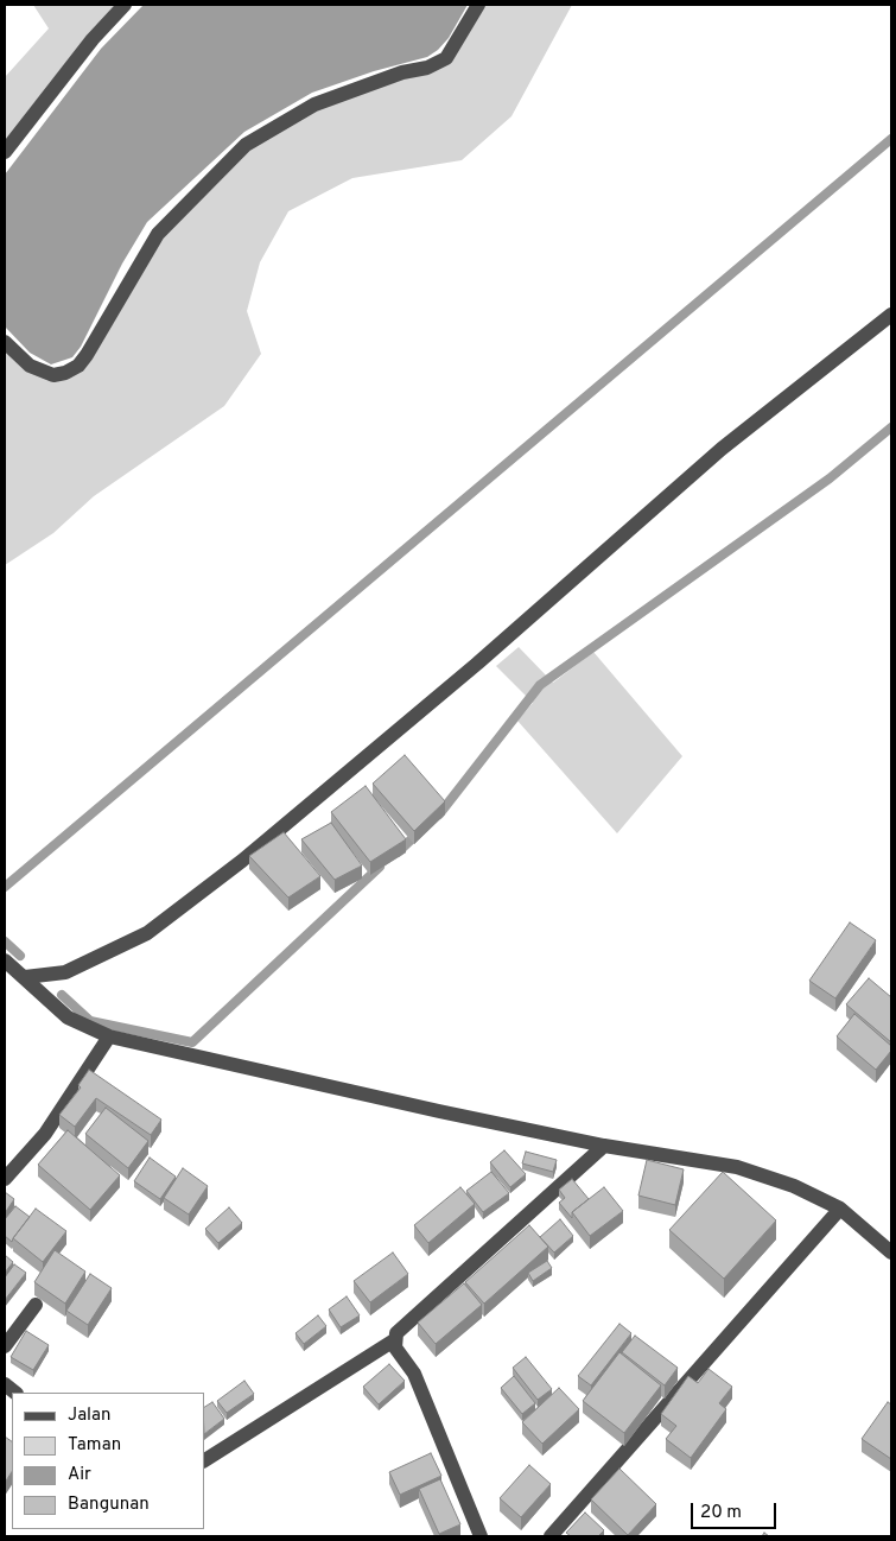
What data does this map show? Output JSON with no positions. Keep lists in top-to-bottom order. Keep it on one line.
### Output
{"legend":["Jalan","Taman","Air","Bangunan"],"scale_bar":"20 m"}
